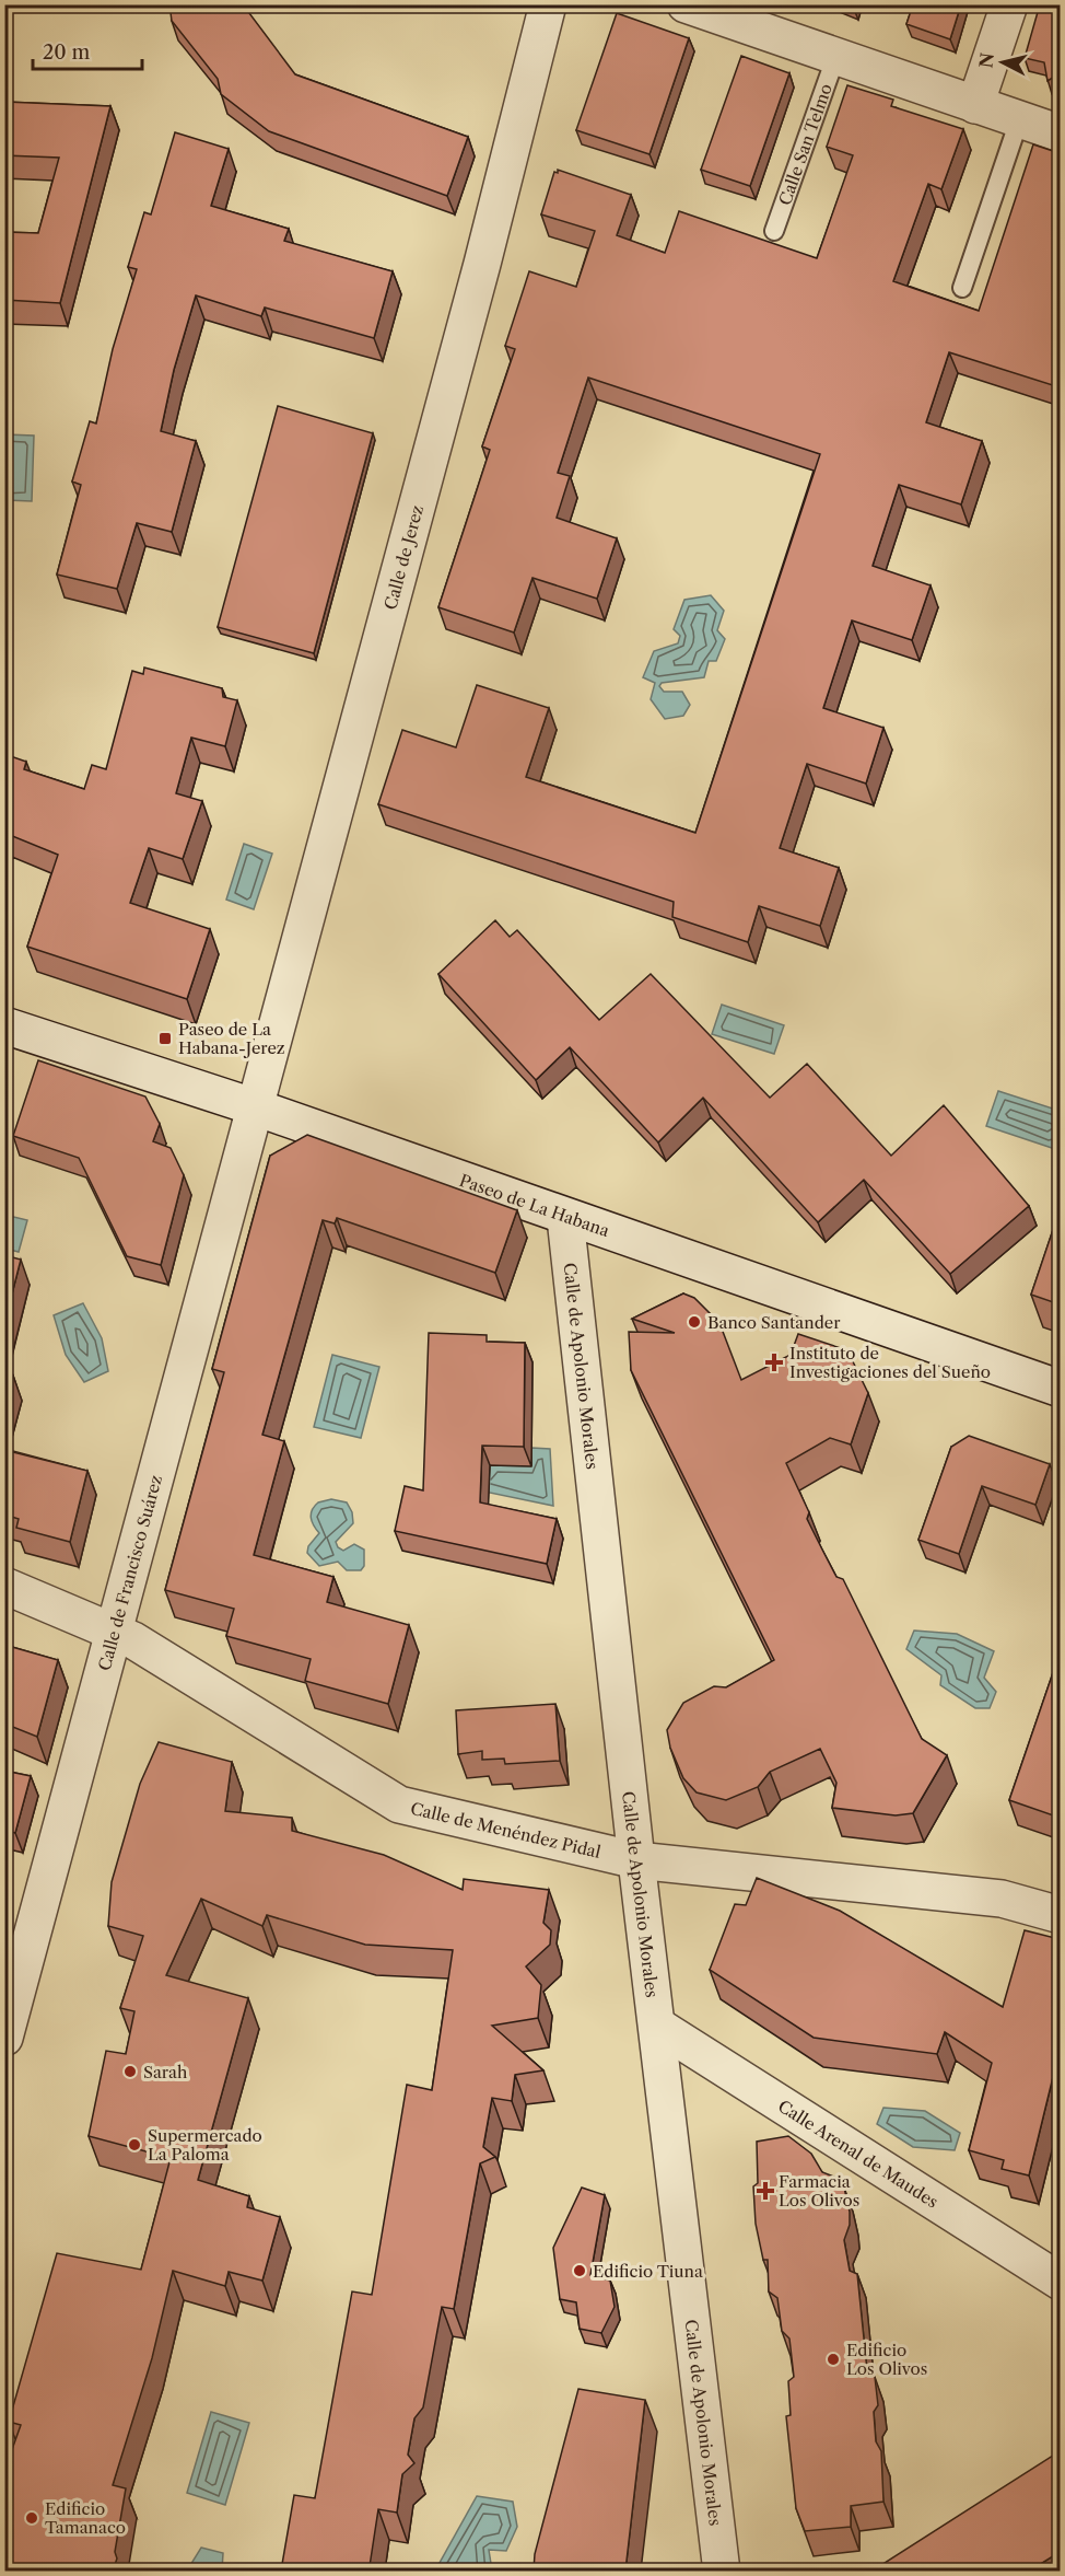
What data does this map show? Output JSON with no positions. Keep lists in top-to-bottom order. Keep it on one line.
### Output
{"streets":{"street":["Calle de Jerez","Paseo de La Habana","Calle de Apolonio Morales","Calle de Francisco Suárez","Calle de Menéndez Pidal","Calle Arenal de Maudes"],"lane":["Calle San Telmo"]},"crossings":[["Calle de Jerez","Paseo de La Habana"],["Calle de Jerez","Calle de Francisco Suárez"],["Paseo de La Habana","Calle de Apolonio Morales"],["Paseo de La Habana","Calle de Francisco Suárez"],["Calle de Apolonio Morales","Calle de Menéndez Pidal"],["Calle de Apolonio Morales","Calle Arenal de Maudes"],["Calle de Francisco Suárez","Calle de Menéndez Pidal"]],"places":{"transit":["Paseo de La Habana-Jerez"],"other":["Banco Santander","Sarah","Supermercado La Paloma","Edificio Tiuna","Edificio Los Olivos","Edificio Tamanaco"],"health":["Instituto de Investigaciones del Sueño","Farmacia Los Olivos"]},"scale_bar":"20 m","north":"left"}
